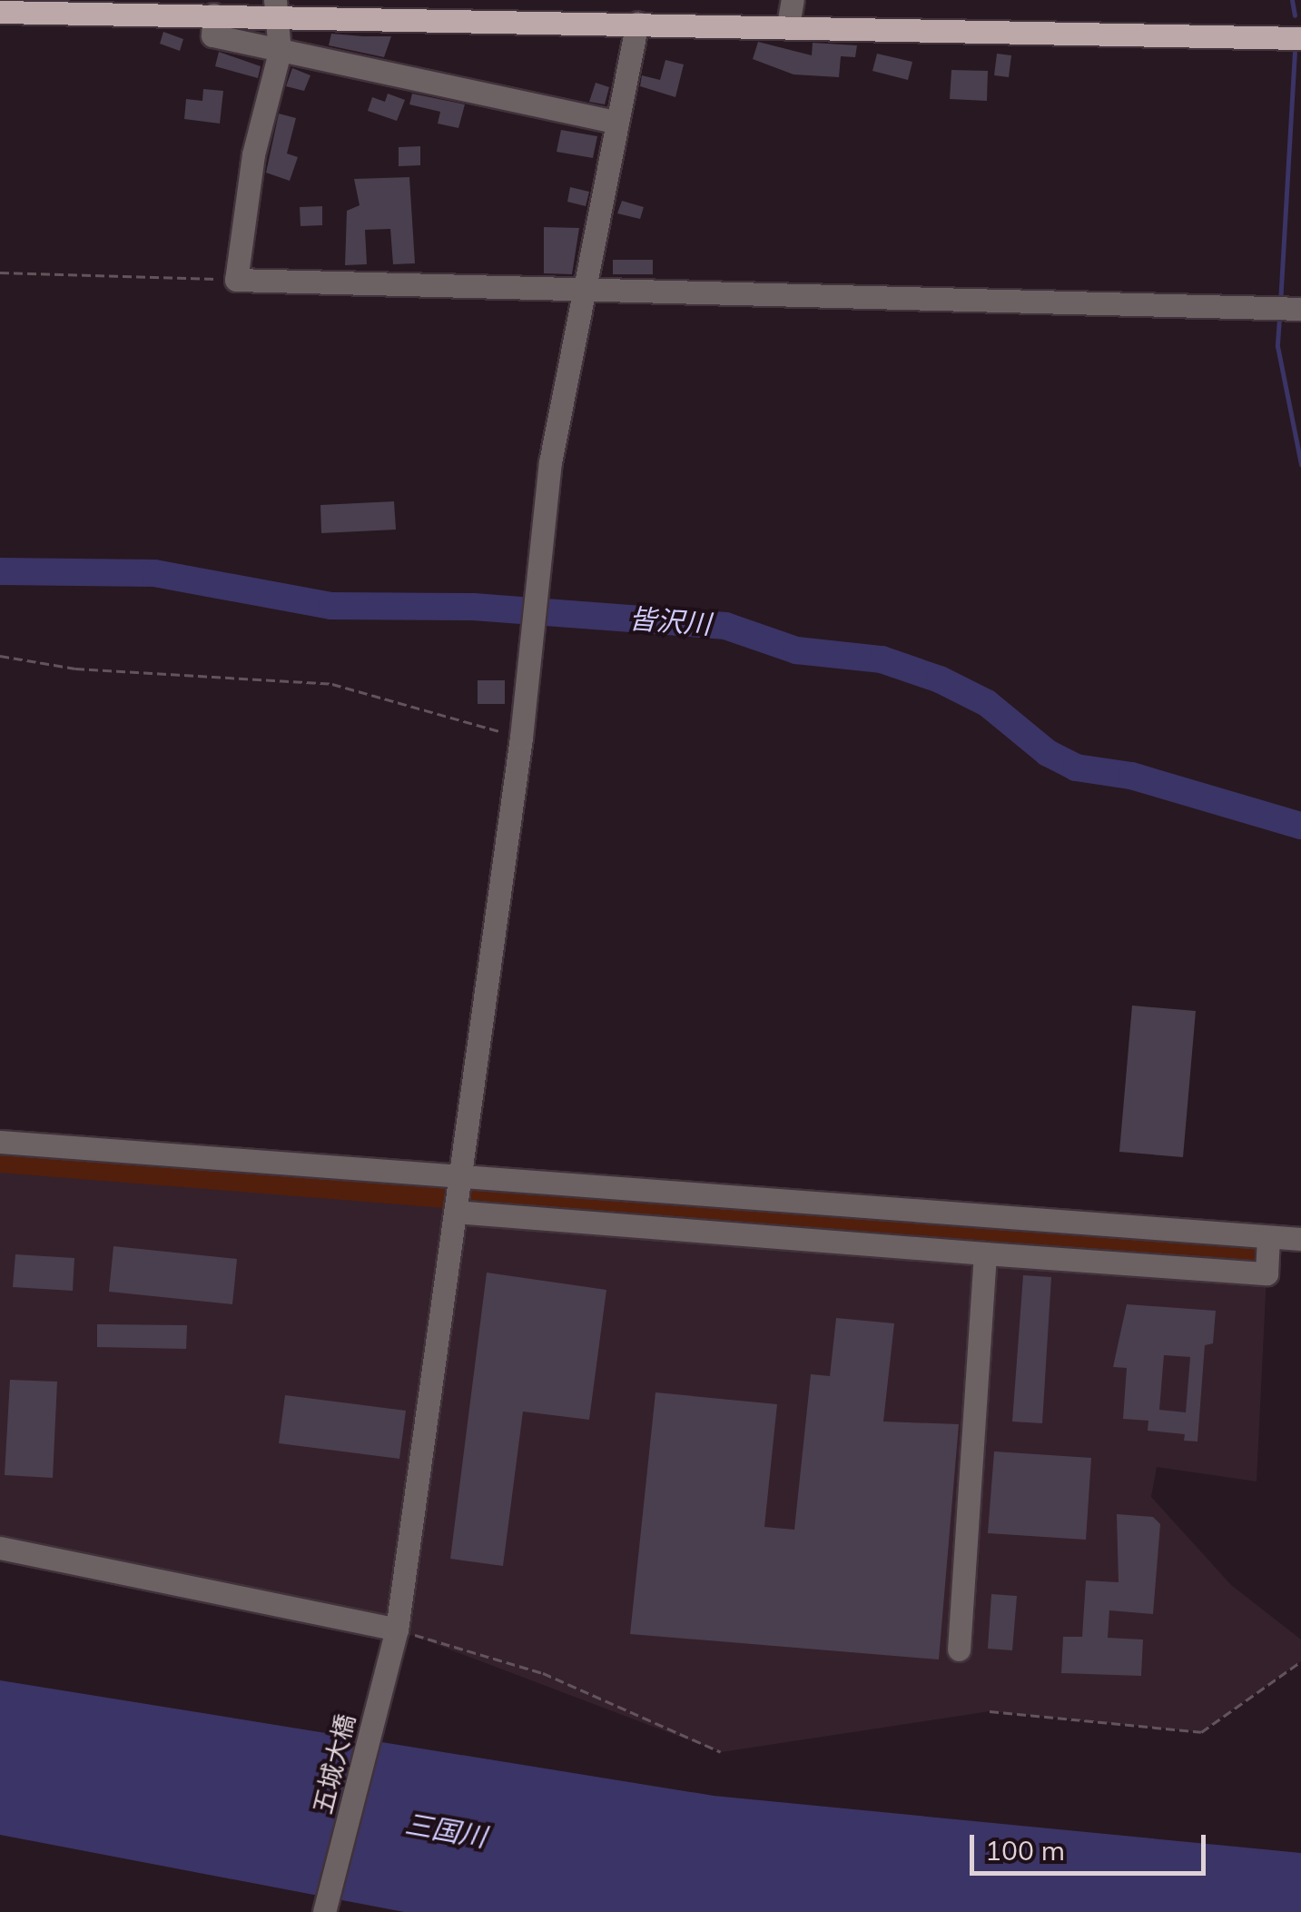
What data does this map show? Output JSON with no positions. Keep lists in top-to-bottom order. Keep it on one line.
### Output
{"streets":{"street":["五城大橋"]},"water":["皆沢川","三国川"],"scale_bar":"100 m"}
